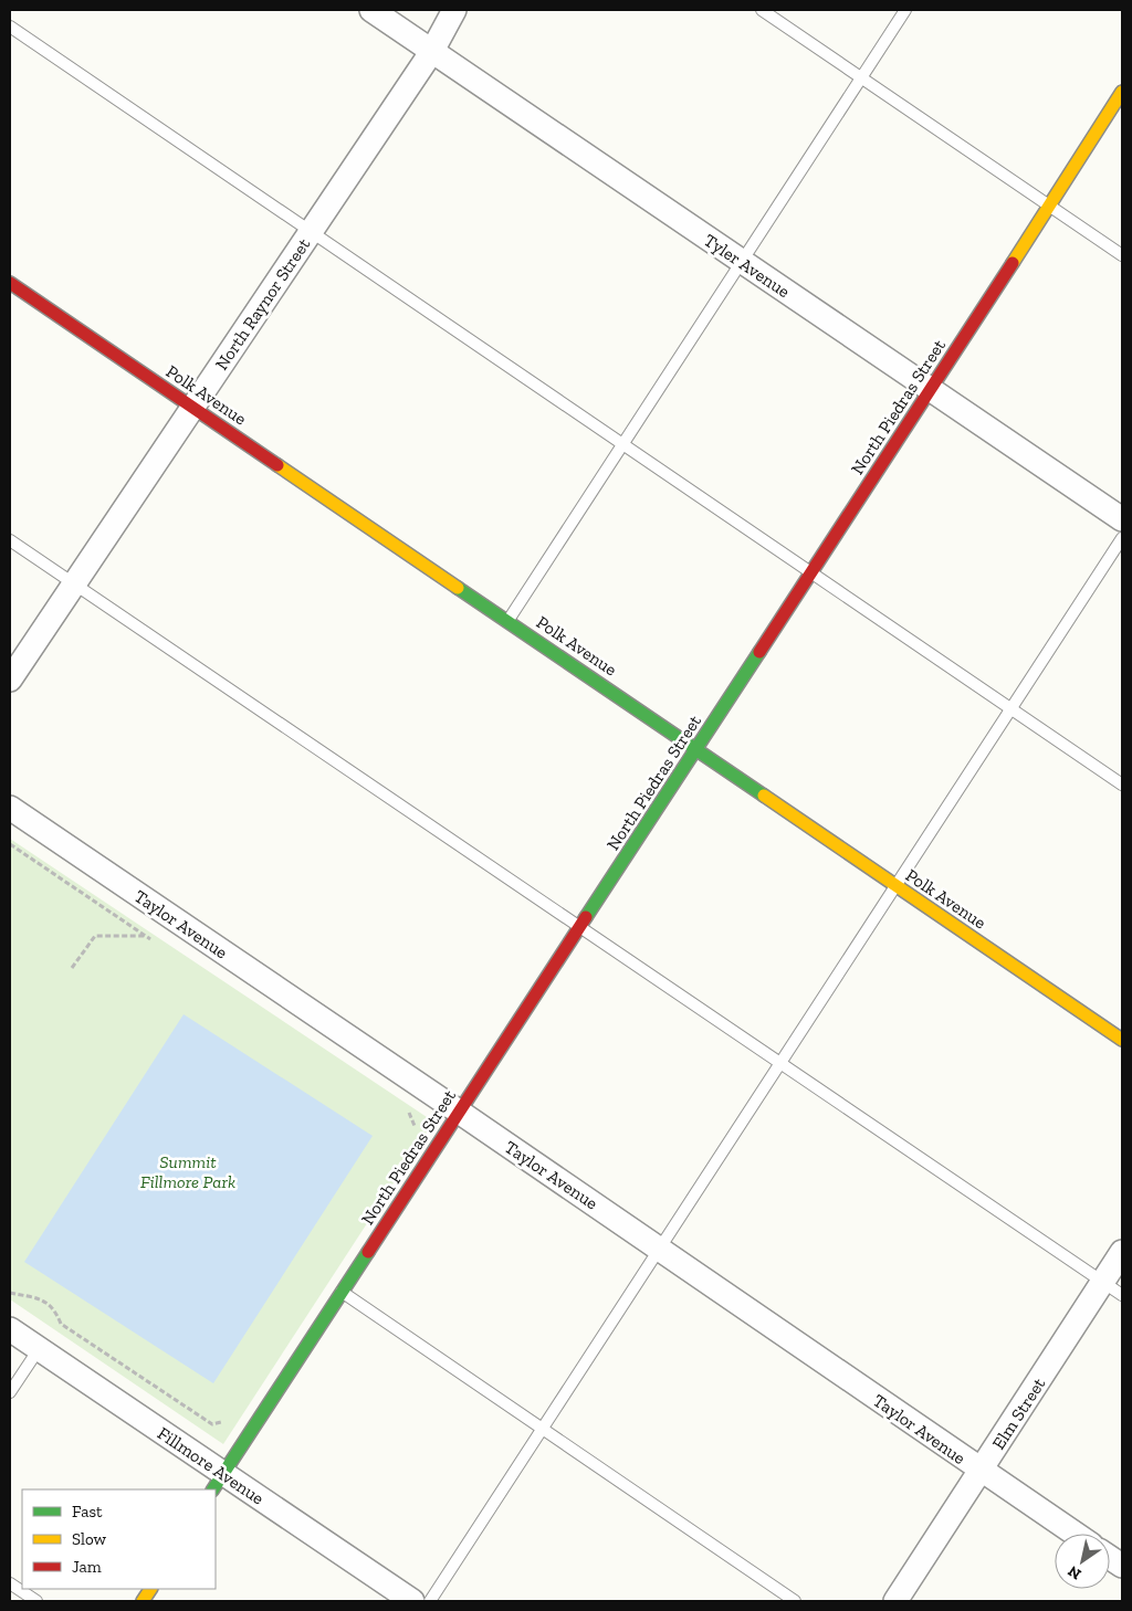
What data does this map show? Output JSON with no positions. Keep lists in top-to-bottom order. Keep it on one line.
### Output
{"streets":{"street":["Tyler Avenue","North Raynor Street","Polk Avenue","North Piedras Street","Taylor Avenue","Elm Street","Fillmore Avenue"]},"crossings":[["Tyler Avenue","North Raynor Street"],["Tyler Avenue","North Piedras Street"],["North Raynor Street","Polk Avenue"],["Polk Avenue","North Piedras Street"],["North Piedras Street","Taylor Avenue"],["North Piedras Street","Fillmore Avenue"],["Taylor Avenue","Elm Street"]],"parks":["Summit Fillmore Park"],"legend":["Fast","Slow","Jam"],"north":"bottom left"}
